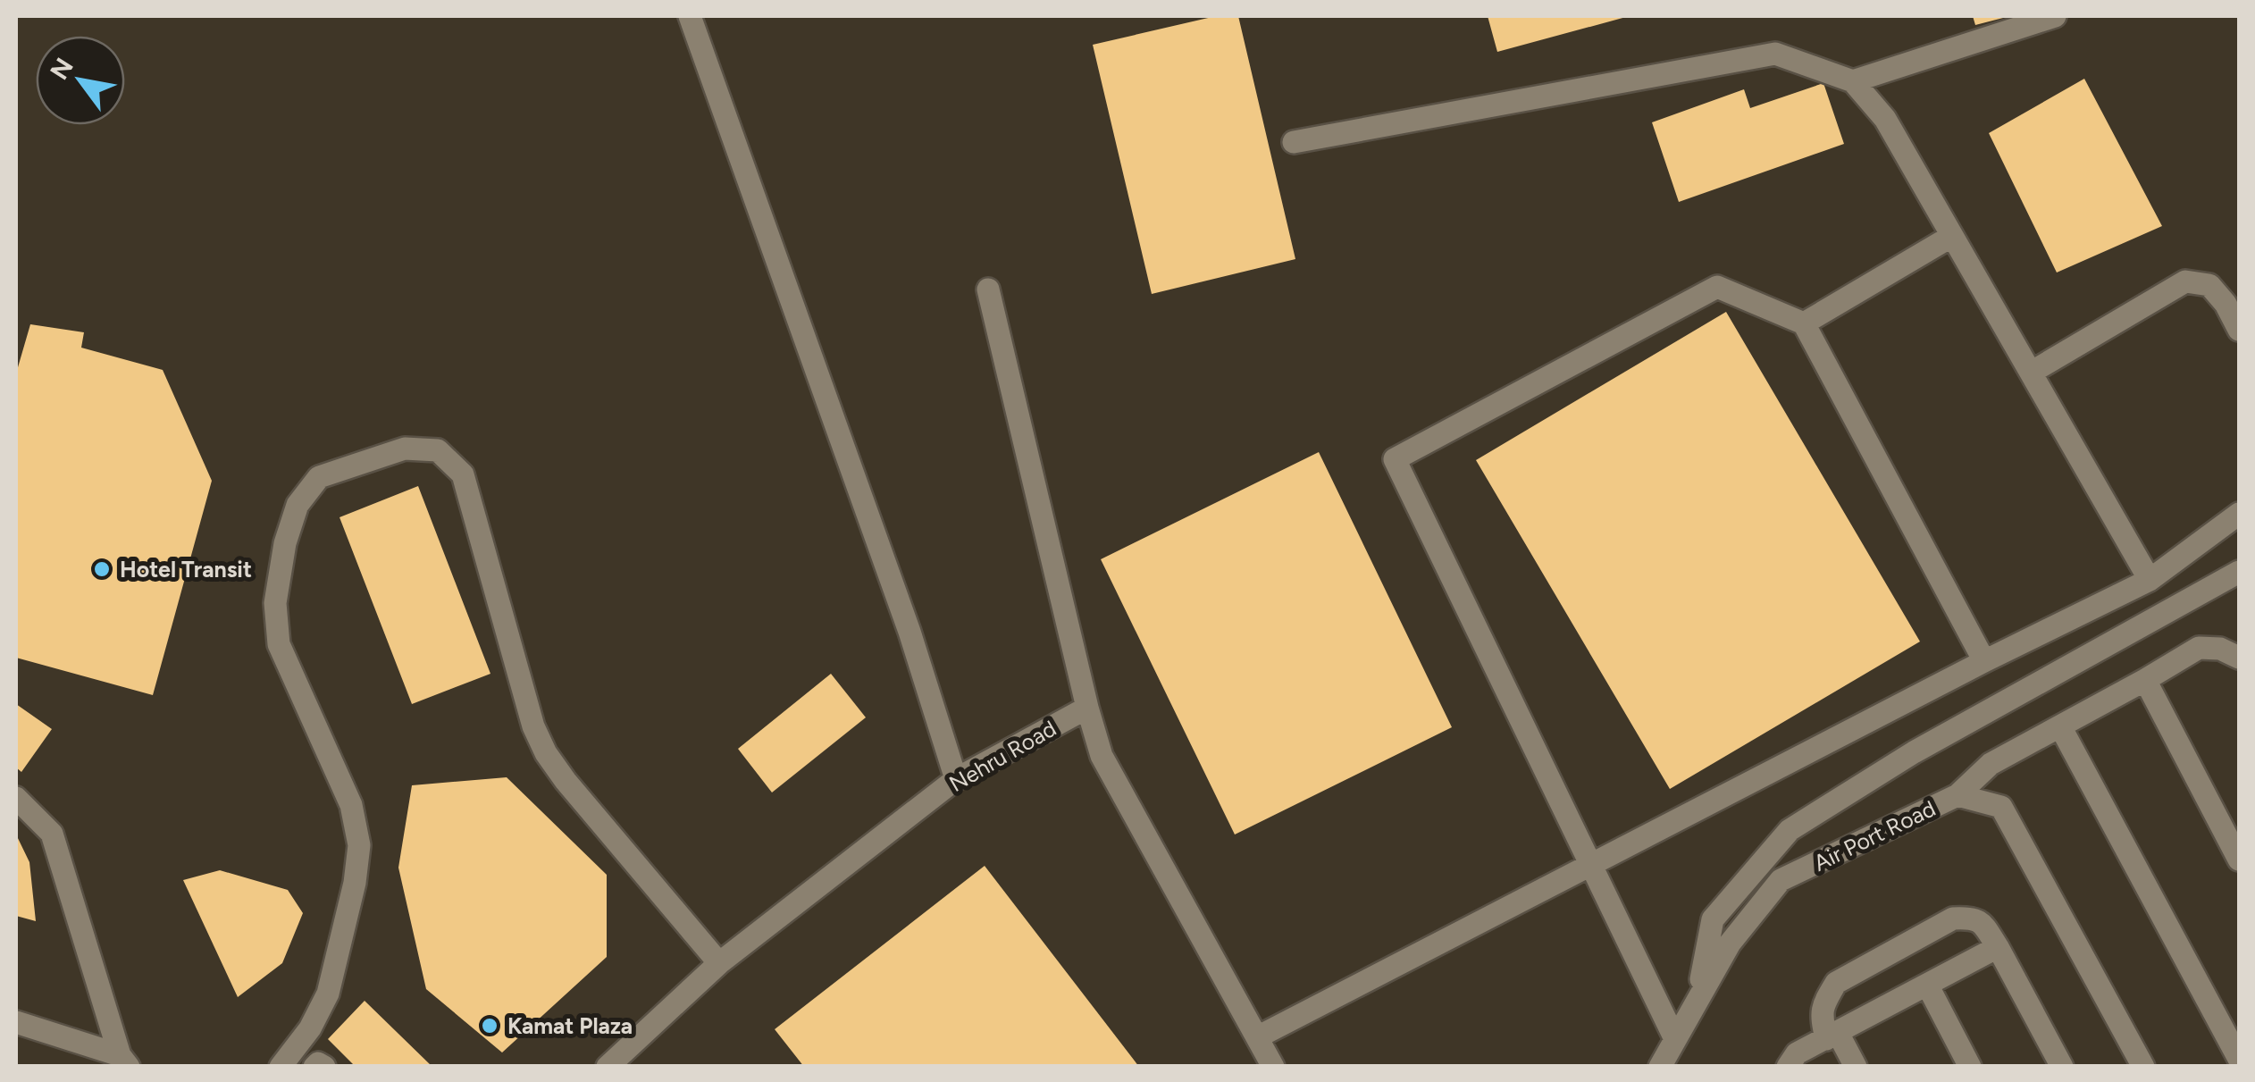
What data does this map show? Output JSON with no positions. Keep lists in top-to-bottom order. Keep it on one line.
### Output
{"streets":{"street":["Nehru Road","Air Port Road"]},"places":["Hotel Transit","Kamat Plaza"],"north":"top left"}
